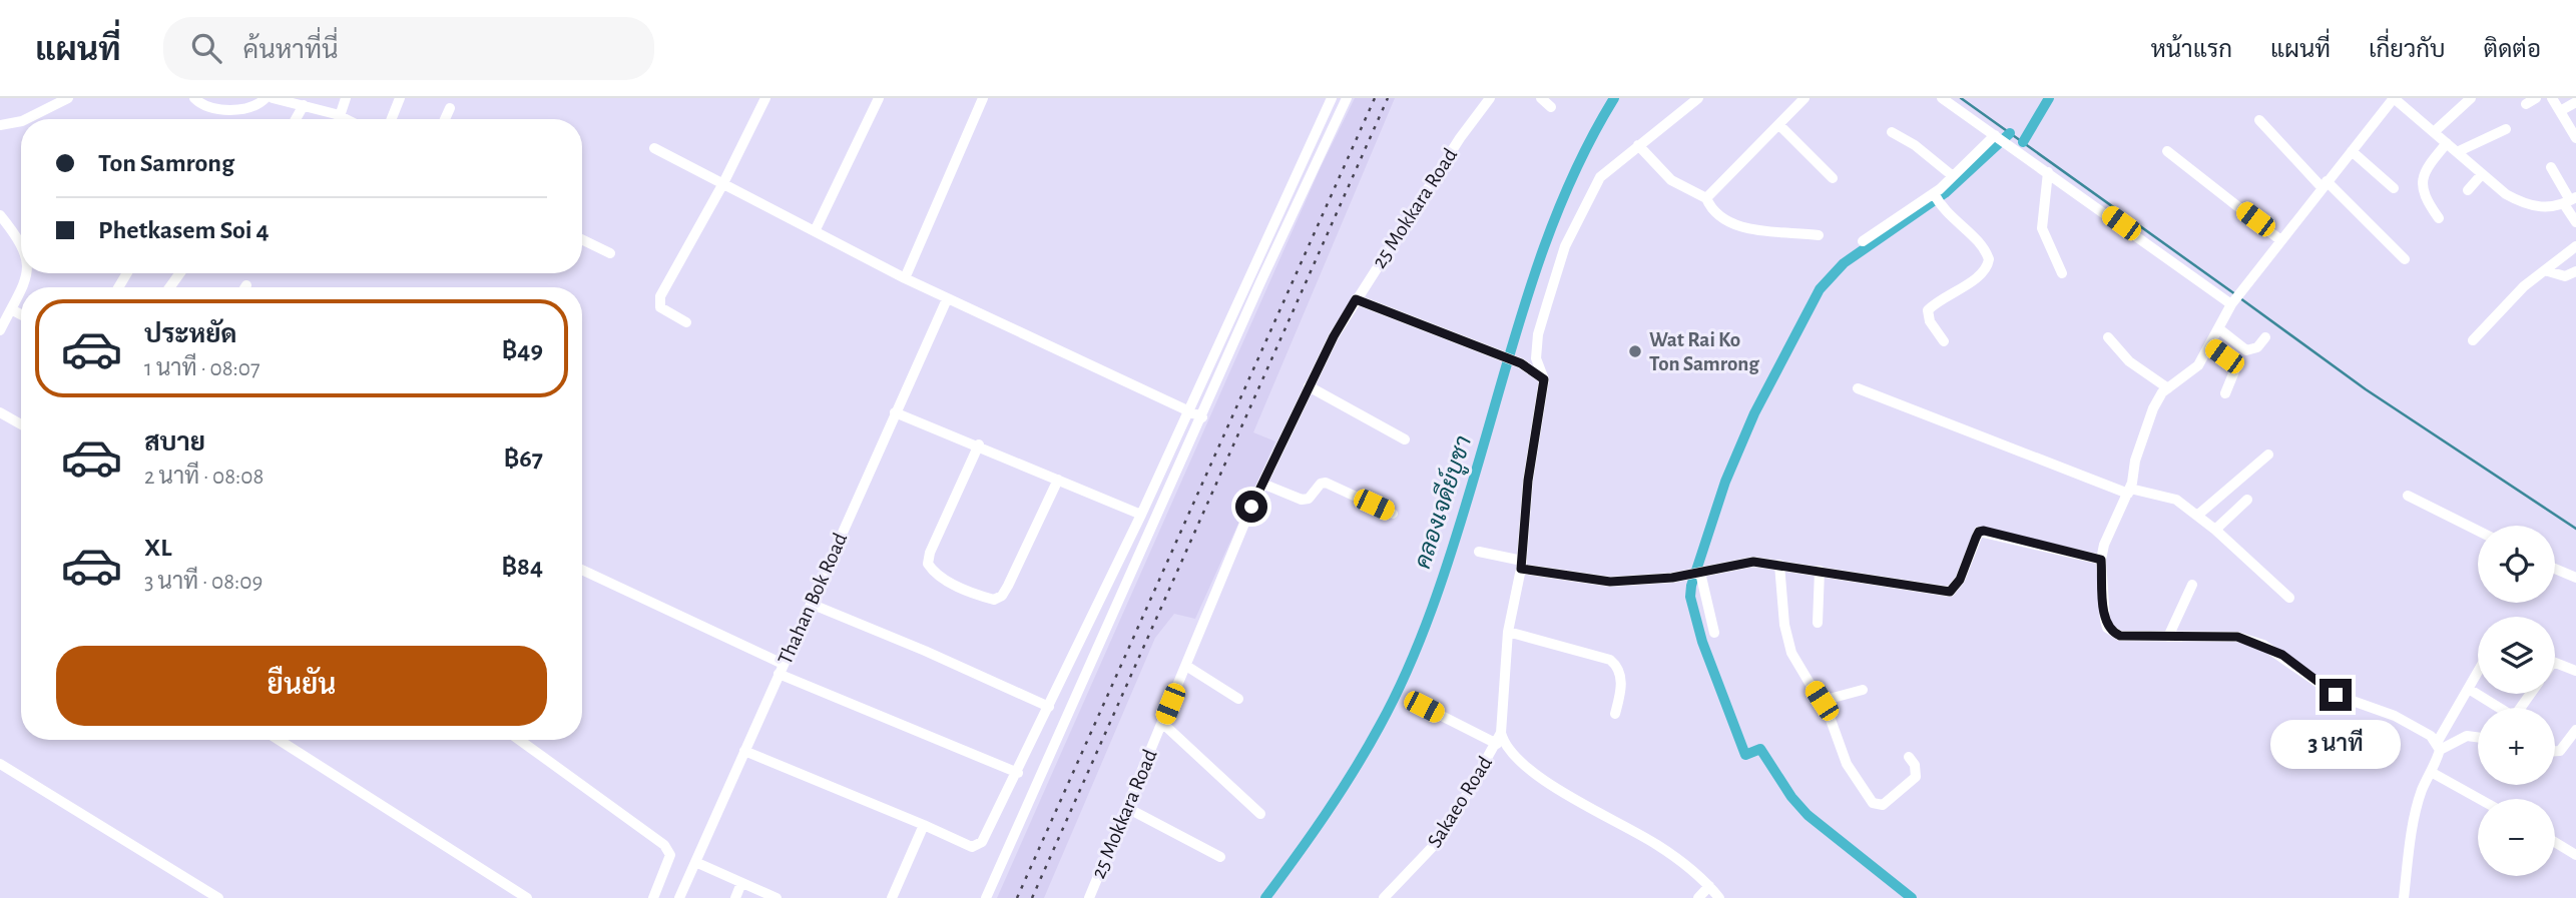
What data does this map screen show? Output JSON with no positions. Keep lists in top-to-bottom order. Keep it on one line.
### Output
{"streets":{"street":["25 Mokkara Road","Thahan Bok Road","Sakaeo Road"]},"water":["คลองเจดีย์บูชา"],"places":["Wat Rai Ko Ton Samrong"],"page":{"header":"แผนที่","search":"ค้นหาที่นี่","nav":["หน้าแรก","แผนที่","เกี่ยวกับ","ติดต่อ"],"banner":["Ton Samrong","Phetkasem Soi 4"],"list":[{"name":"ประหยัด","note":"1 นาที · 08:07","value":"฿49"},{"name":"สบาย","note":"2 นาที · 08:08","value":"฿67"},{"name":"XL","note":"3 นาที · 08:09","value":"฿84"}],"map_buttons":["+","−"],"buttons":"ยืนยัน","bubble":"3 นาที"}}
